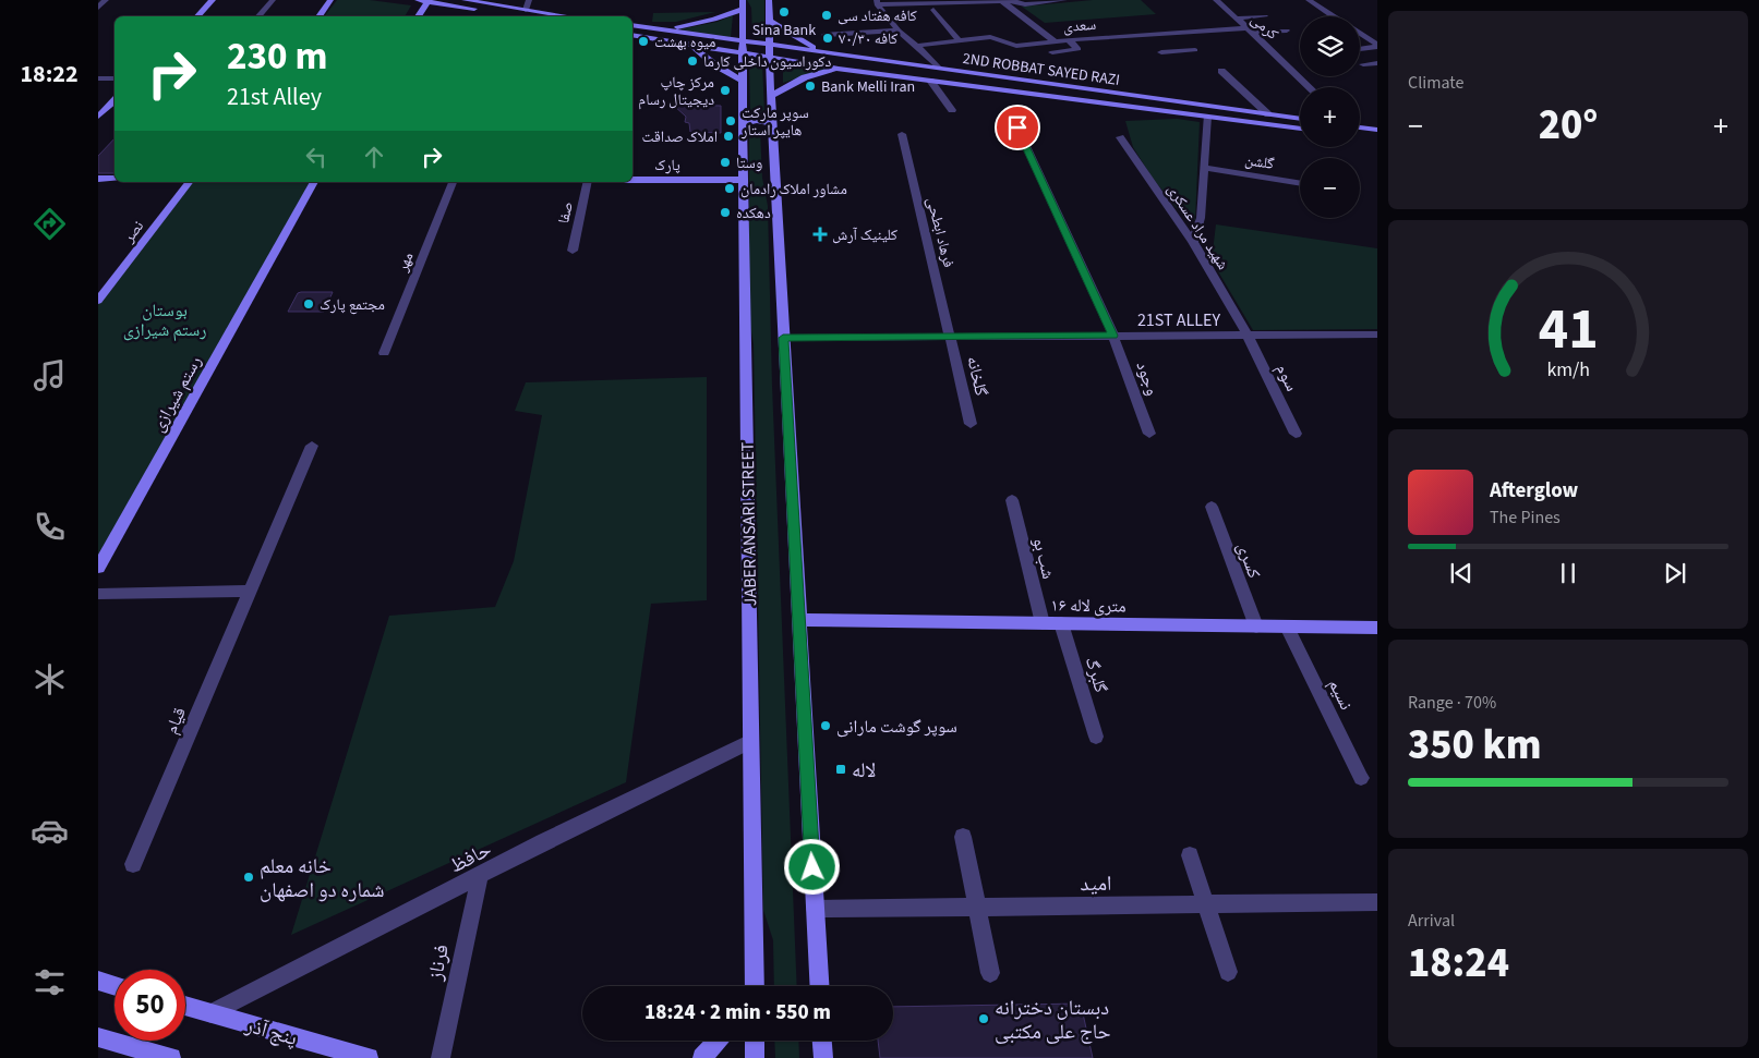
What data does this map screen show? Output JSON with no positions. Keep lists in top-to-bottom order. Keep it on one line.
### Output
{"streets":{"main road":["2ND ROBBAT SAYED RAZI","پارک","نصر","رستم شیرازی","JABER ANSARI STREET","۱۶ متری لاله","پنج آذر"],"street":["سعدی","کرمی","گلشن","صفا","شهید مراد عسکری","فرهاد ابطحی","مهر","21ST ALLEY","گلخانه","سوم","وجود","شب بو","کسری","گلبرگ","نسیم","قیام","حافظ","امید","فرناز"]},"crossings":[["سعدی","کرمی"],["پارک","JABER ANSARI STREET"],["شهید مراد عسکری","21ST ALLEY"],["شهید مراد عسکری","سوم"],["فرهاد ابطحی","21ST ALLEY"],["فرهاد ابطحی","گلخانه"],["21ST ALLEY","گلخانه"],["21ST ALLEY","سوم"],["21ST ALLEY","وجود"],["JABER ANSARI STREET","حافظ"],["شب بو","۱۶ متری لاله"],["کسری","۱۶ متری لاله"],["۱۶ متری لاله","گلبرگ"],["۱۶ متری لاله","نسیم"],["حافظ","فرناز"],["حافظ","پنج آذر"]],"parks":["بوستان رستم شیرازی"],"places":{"other":["Sina Bank","کافه هفتاد سی","کافه ۷۰/۳۰","میوه بهشت","دکوراسیون داخلی کارما","Bank Melli Iran","مرکز چاپ دیجیتال رسام","سوپر مارکت هایپر استار","املاک صداقت","وستا","مشاور املاک رادمان","دهکده","مجتمع پارک","سوپر گوشت مارانی","خانه معلم شماره دو اصفهان","دبستان دخترانه حاج علی مکتبی"],"health":["کلینیک آرش"],"transit":["لاله"]},"page":{"tabs":"18:22","tile":["Climate",["Range · 70%","350 km"],["Arrival","18:24"]],"map_buttons":["+","−"],"turn":["230 m","21st Alley"],"heat":["−","20°","+"],"song":["Afterglow","The Pines"],"limit":"50","trip":"18:24 · 2 min · 550 m","gauge":["41","km/h"]}}
